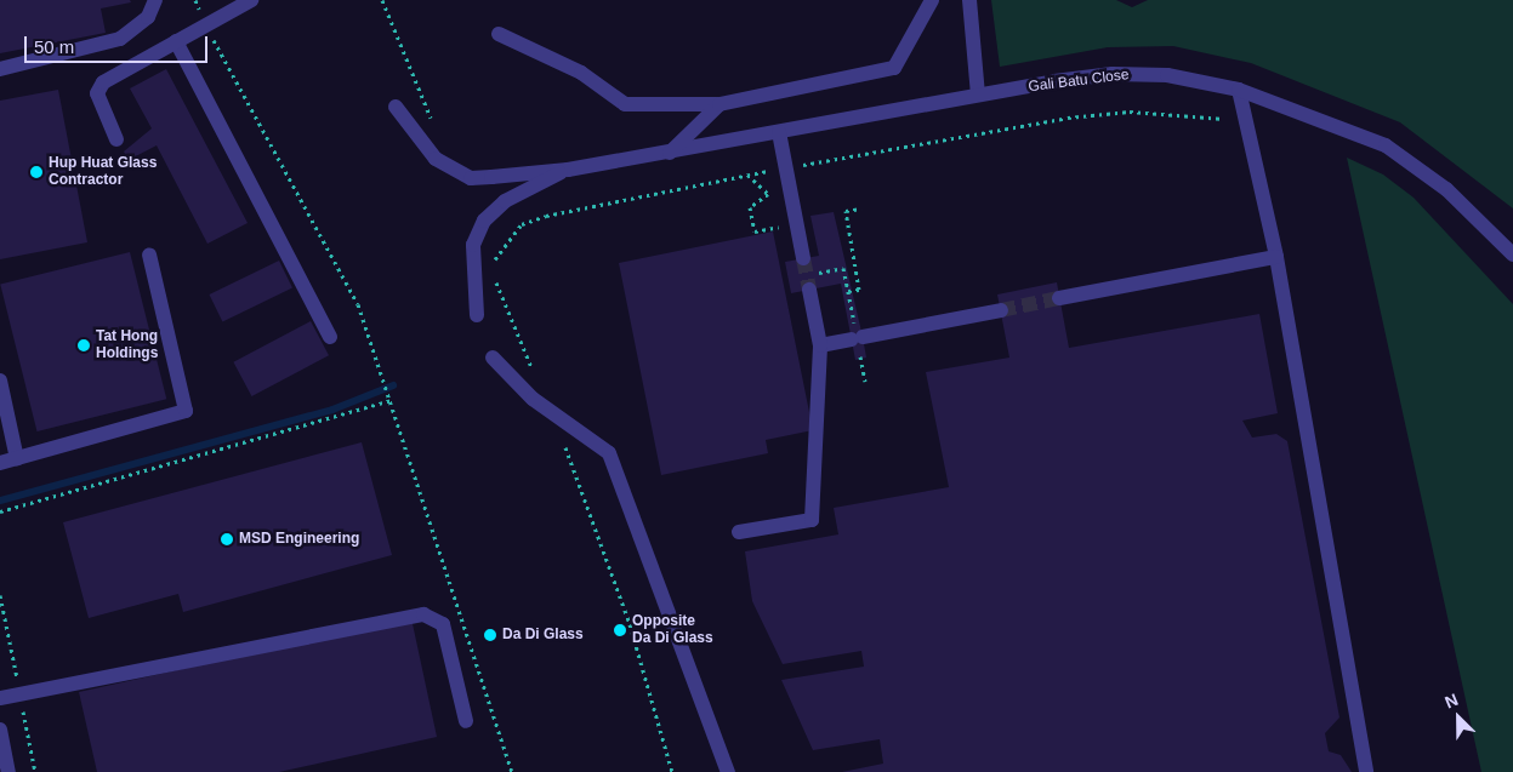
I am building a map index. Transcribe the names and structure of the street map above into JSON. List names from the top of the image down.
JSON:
{
  "streets": {
    "street": ["Gali Batu Close"]
  },
  "places": [
    "Hup Huat Glass Contractor",
    "Tat Hong Holdings",
    "MSD Engineering",
    "Opposite Da Di Glass",
    "Da Di Glass"
  ],
  "scale_bar": "50 m",
  "north": "top left"
}
